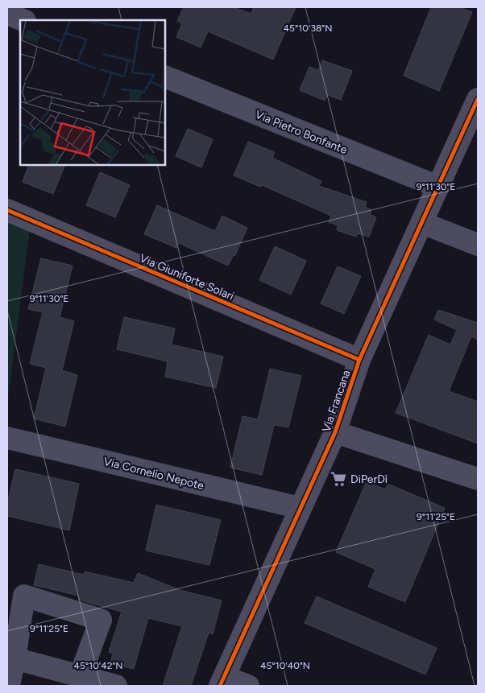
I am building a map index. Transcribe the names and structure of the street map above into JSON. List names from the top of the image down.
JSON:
{
  "streets": {
    "street": [
      "Via Pietro Bonfante",
      "Via Giuniforte Solari",
      "Via Francana",
      "Via Cornelio Nepote"
    ]
  },
  "crossings": [
    ["Via Pietro Bonfante", "Via Francana"],
    ["Via Giuniforte Solari", "Via Francana"],
    ["Via Francana", "Via Cornelio Nepote"]
  ],
  "places": {
    "supermarket": ["DiPerDì"]
  },
  "coordinates": [
    "45°10'38\"N",
    "9°11'30\"E",
    "9°11'25\"E",
    "45°10'42\"N",
    "45°10'40\"N"
  ]
}
